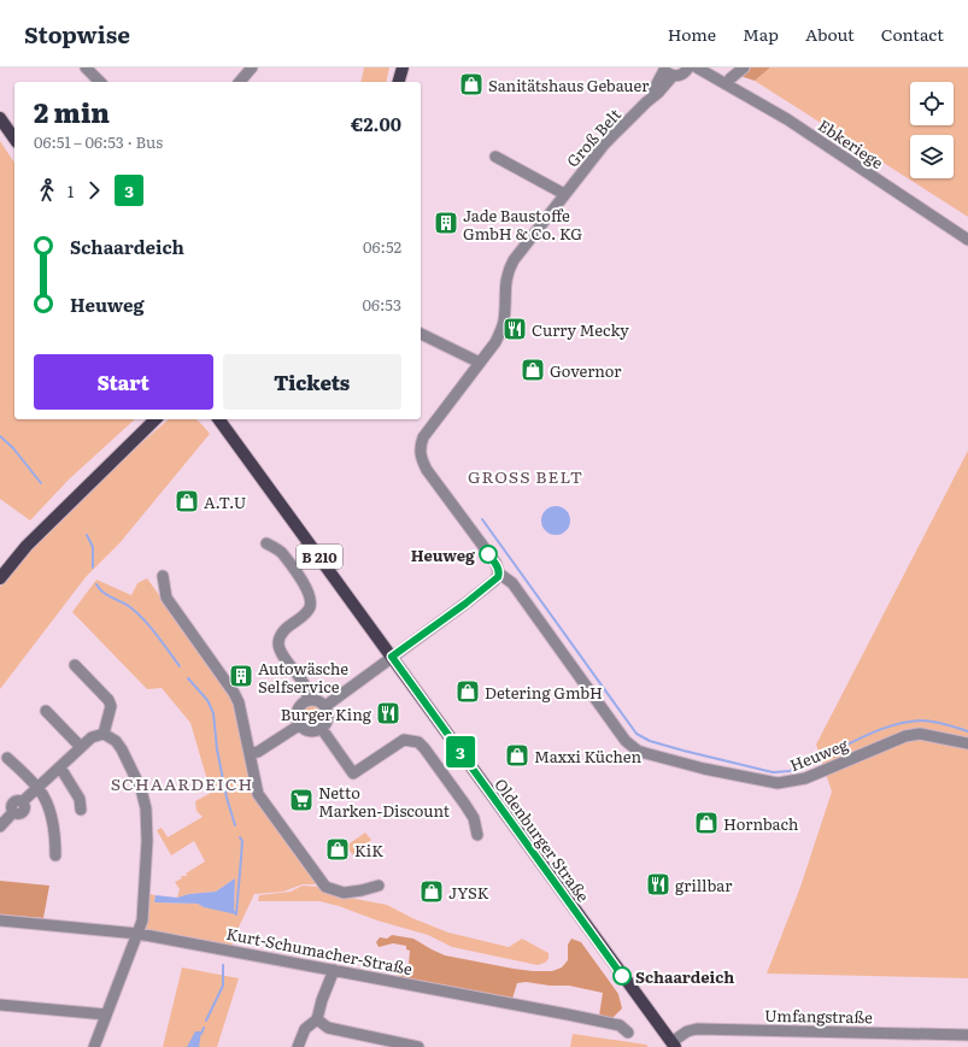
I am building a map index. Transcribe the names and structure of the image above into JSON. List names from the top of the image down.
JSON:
{
  "streets": {
    "main road": ["B 210", "Oldenburger Straße"],
    "street": [
      "Groß Belt",
      "Ebkeriege",
      "Heuweg",
      "Kurt-Schumacher-Straße",
      "Umfangstraße"
    ]
  },
  "crossings": [
    ["Groß Belt", "Heuweg"],
    ["Oldenburger Straße", "Umfangstraße"]
  ],
  "districts": ["GROSS BELT", "SCHAARDEICH"],
  "places": {
    "shop": [
      "Sanitätshaus Gebauer",
      "Governor",
      "A.T.U",
      "Detering GmbH",
      "Maxxi Küchen",
      "Hornbach",
      "KiK",
      "JYSK"
    ],
    "building": ["Jade Baustoffe GmbH & Co. KG", "Autowäsche Selfservice"],
    "restaurant": ["Curry Mecky", "Burger King", "grillbar"],
    "other": ["Heuweg", "Schaardeich"],
    "supermarket": ["Netto Marken-Discount"]
  },
  "lines": ["bus line 3"],
  "page": {
    "header": "Stopwise",
    "nav": [
      "Home",
      "Map",
      "About",
      "Contact"
    ],
    "on_map": "3",
    "heading": ["2 min", "06:51 – 06:53 · Bus", "€2.00"],
    "legs": ["1", "3"],
    "list": [
      {
        "name": "Schaardeich",
        "value": "06:52"
      },
      {
        "name": "Heuweg",
        "value": "06:53"
      }
    ],
    "buttons": ["Start", "Tickets"]
  }
}
